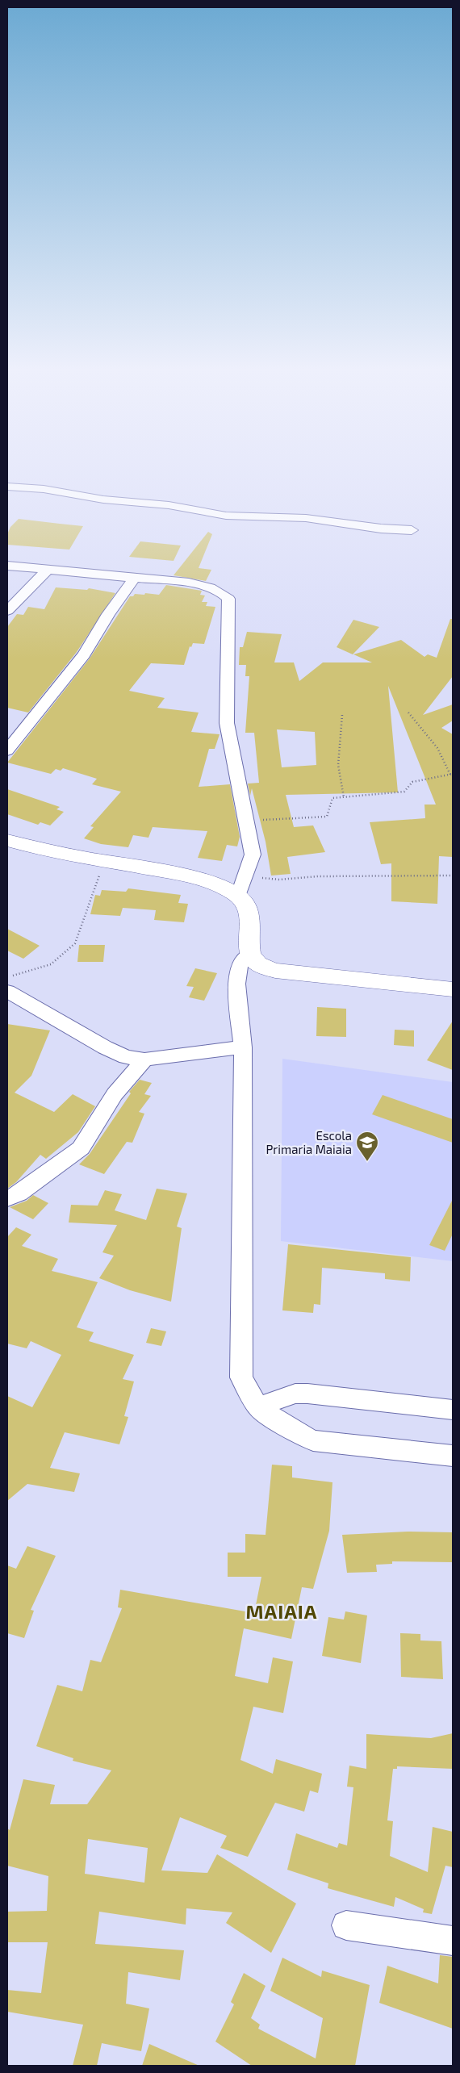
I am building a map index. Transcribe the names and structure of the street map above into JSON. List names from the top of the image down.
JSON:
{
  "districts": ["MAIAIA"],
  "places": {
    "school or university": ["Escola Primaria Maiaia"]
  }
}
